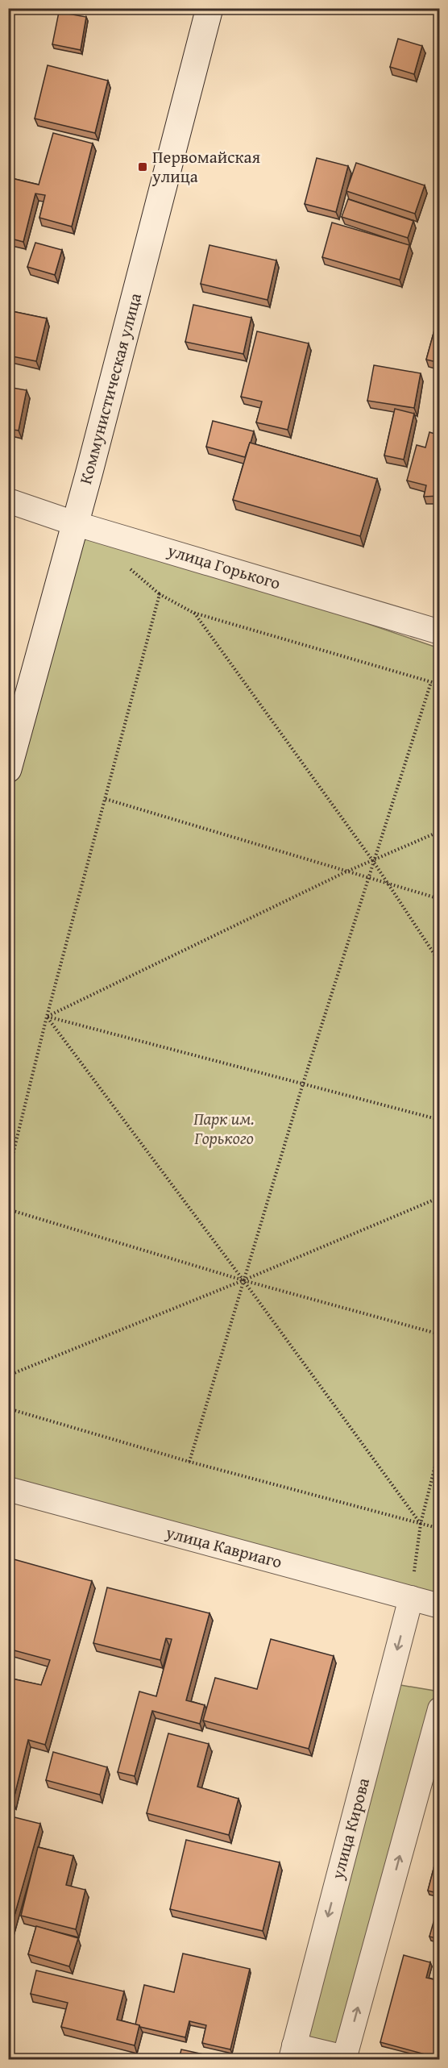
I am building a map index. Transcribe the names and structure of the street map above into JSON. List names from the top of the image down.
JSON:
{
  "streets": {
    "main road": ["Коммунистическая улица"],
    "street": ["улица Горького", "улица Кавриаго", "улица Кирова"]
  },
  "crossings": [
    ["Коммунистическая улица", "улица Горького"],
    ["улица Кавриаго", "улица Кирова"]
  ],
  "parks": ["Парк им. Горького"],
  "places": {
    "transit": ["Первомайская улица"]
  }
}
